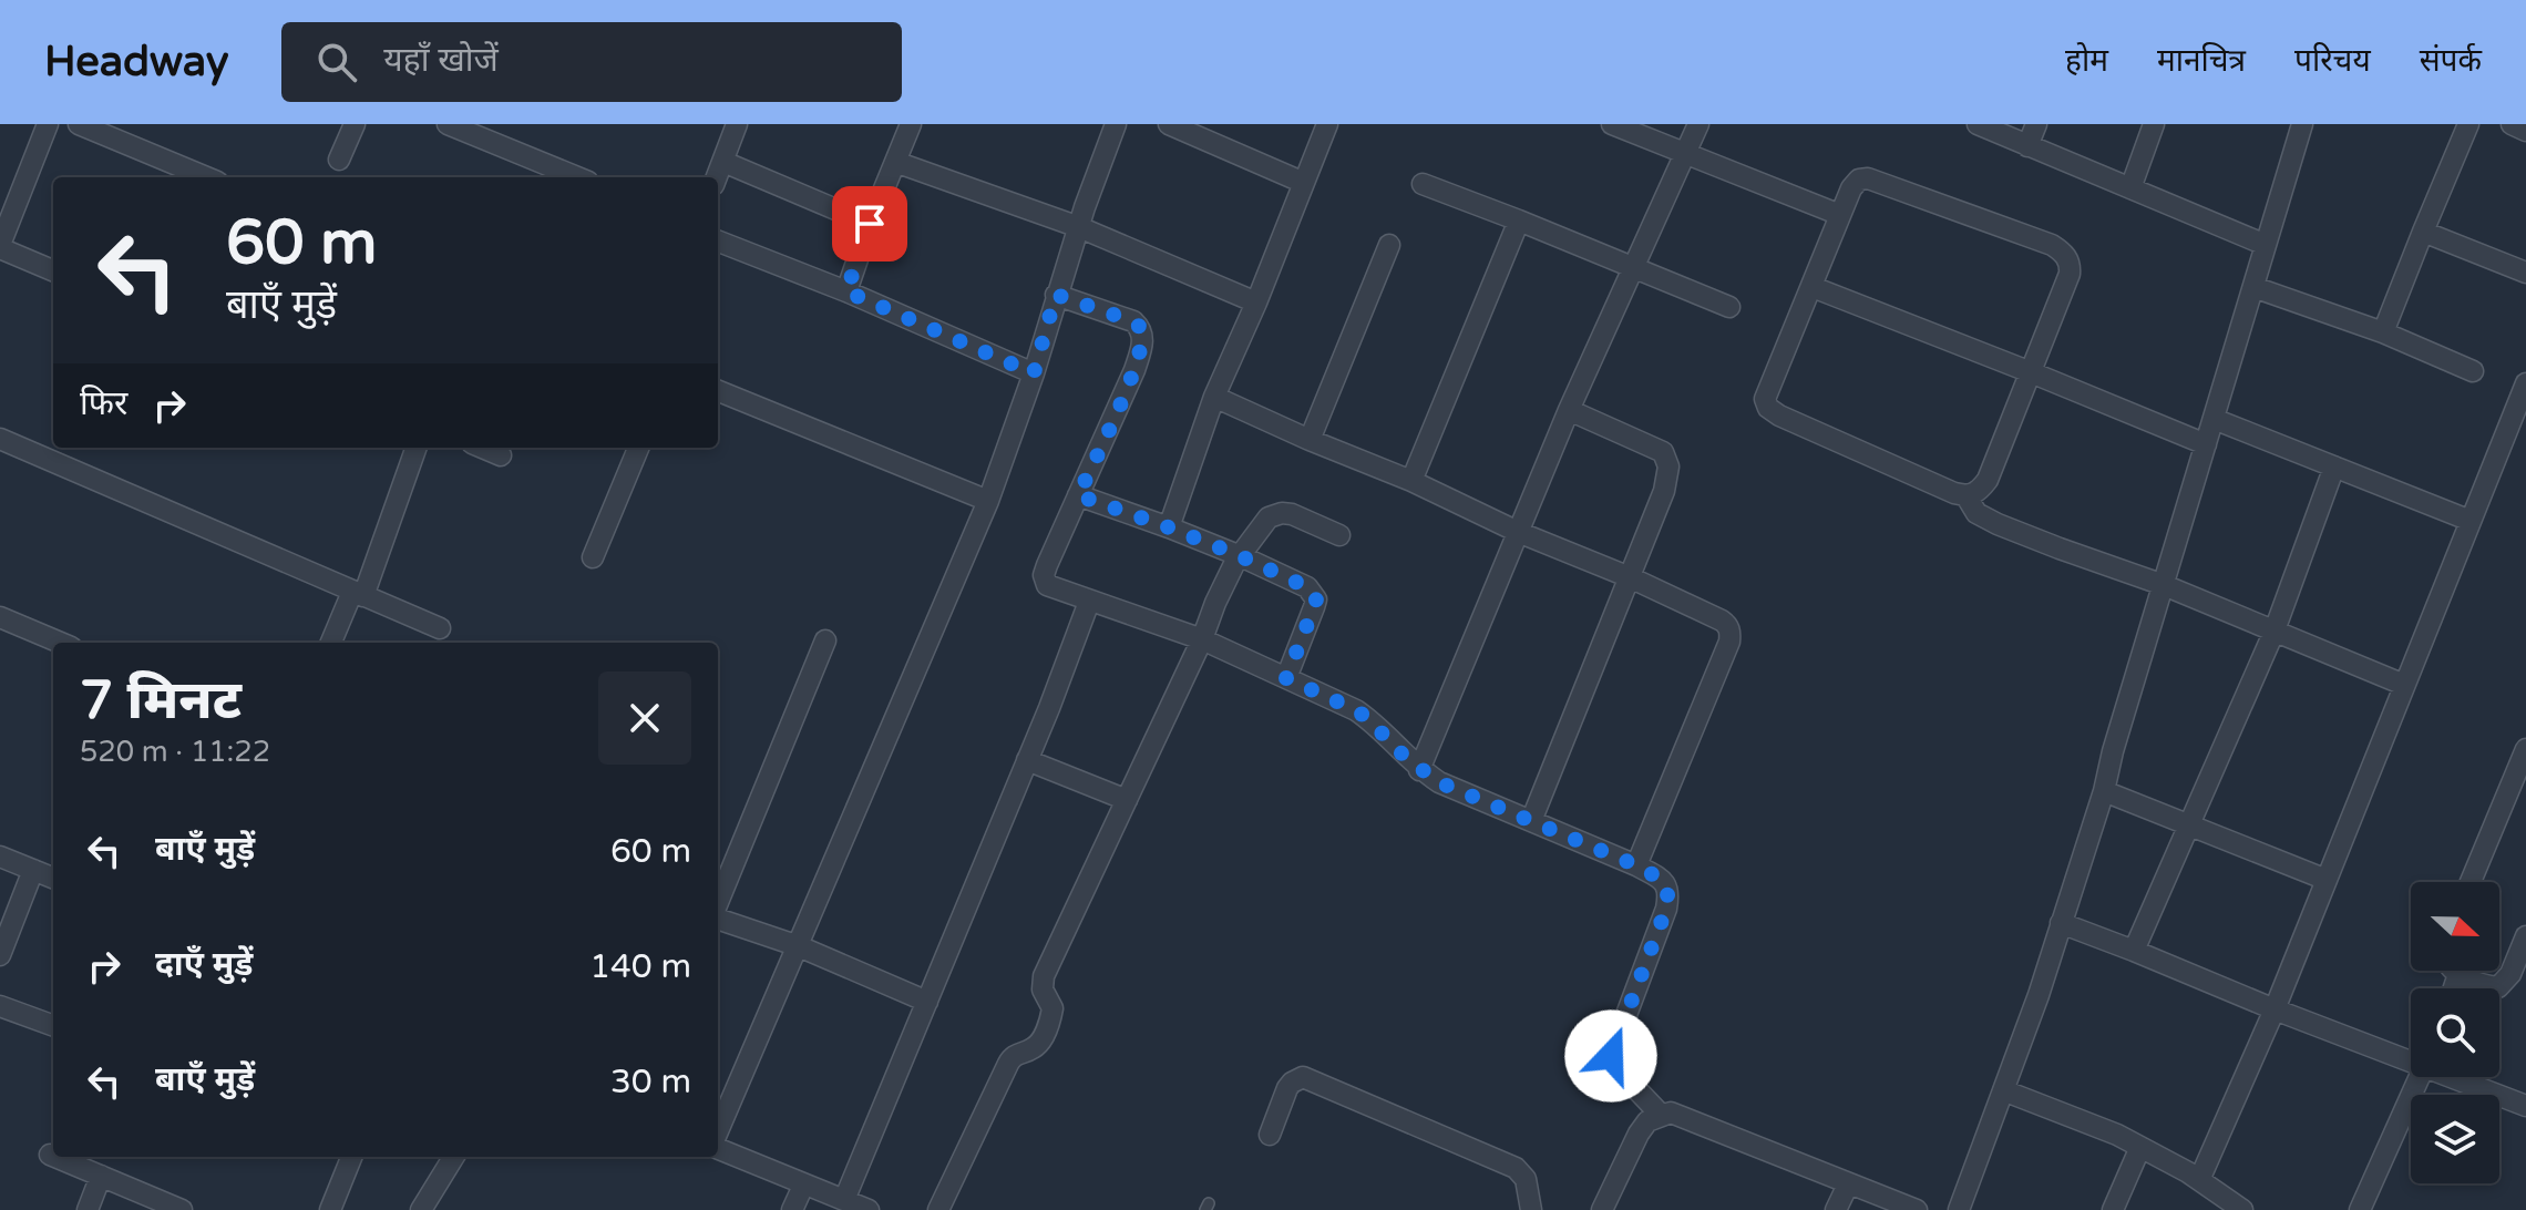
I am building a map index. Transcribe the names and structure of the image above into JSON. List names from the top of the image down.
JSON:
{
  "north": "right",
  "page": {
    "header": "Headway",
    "search": "यहाँ खोजें",
    "nav": [
      "होम",
      "मानचित्र",
      "परिचय",
      "संपर्क"
    ],
    "turn": ["60 m", "बाएँ मुड़ें"],
    "then": "फिर",
    "heading": ["7 मिनट", "520 m · 11:22"],
    "list": [
      {
        "name": "बाएँ मुड़ें",
        "value": "60 m"
      },
      {
        "name": "दाएँ मुड़ें",
        "value": "140 m"
      },
      {
        "name": "बाएँ मुड़ें",
        "value": "30 m"
      }
    ]
  }
}
